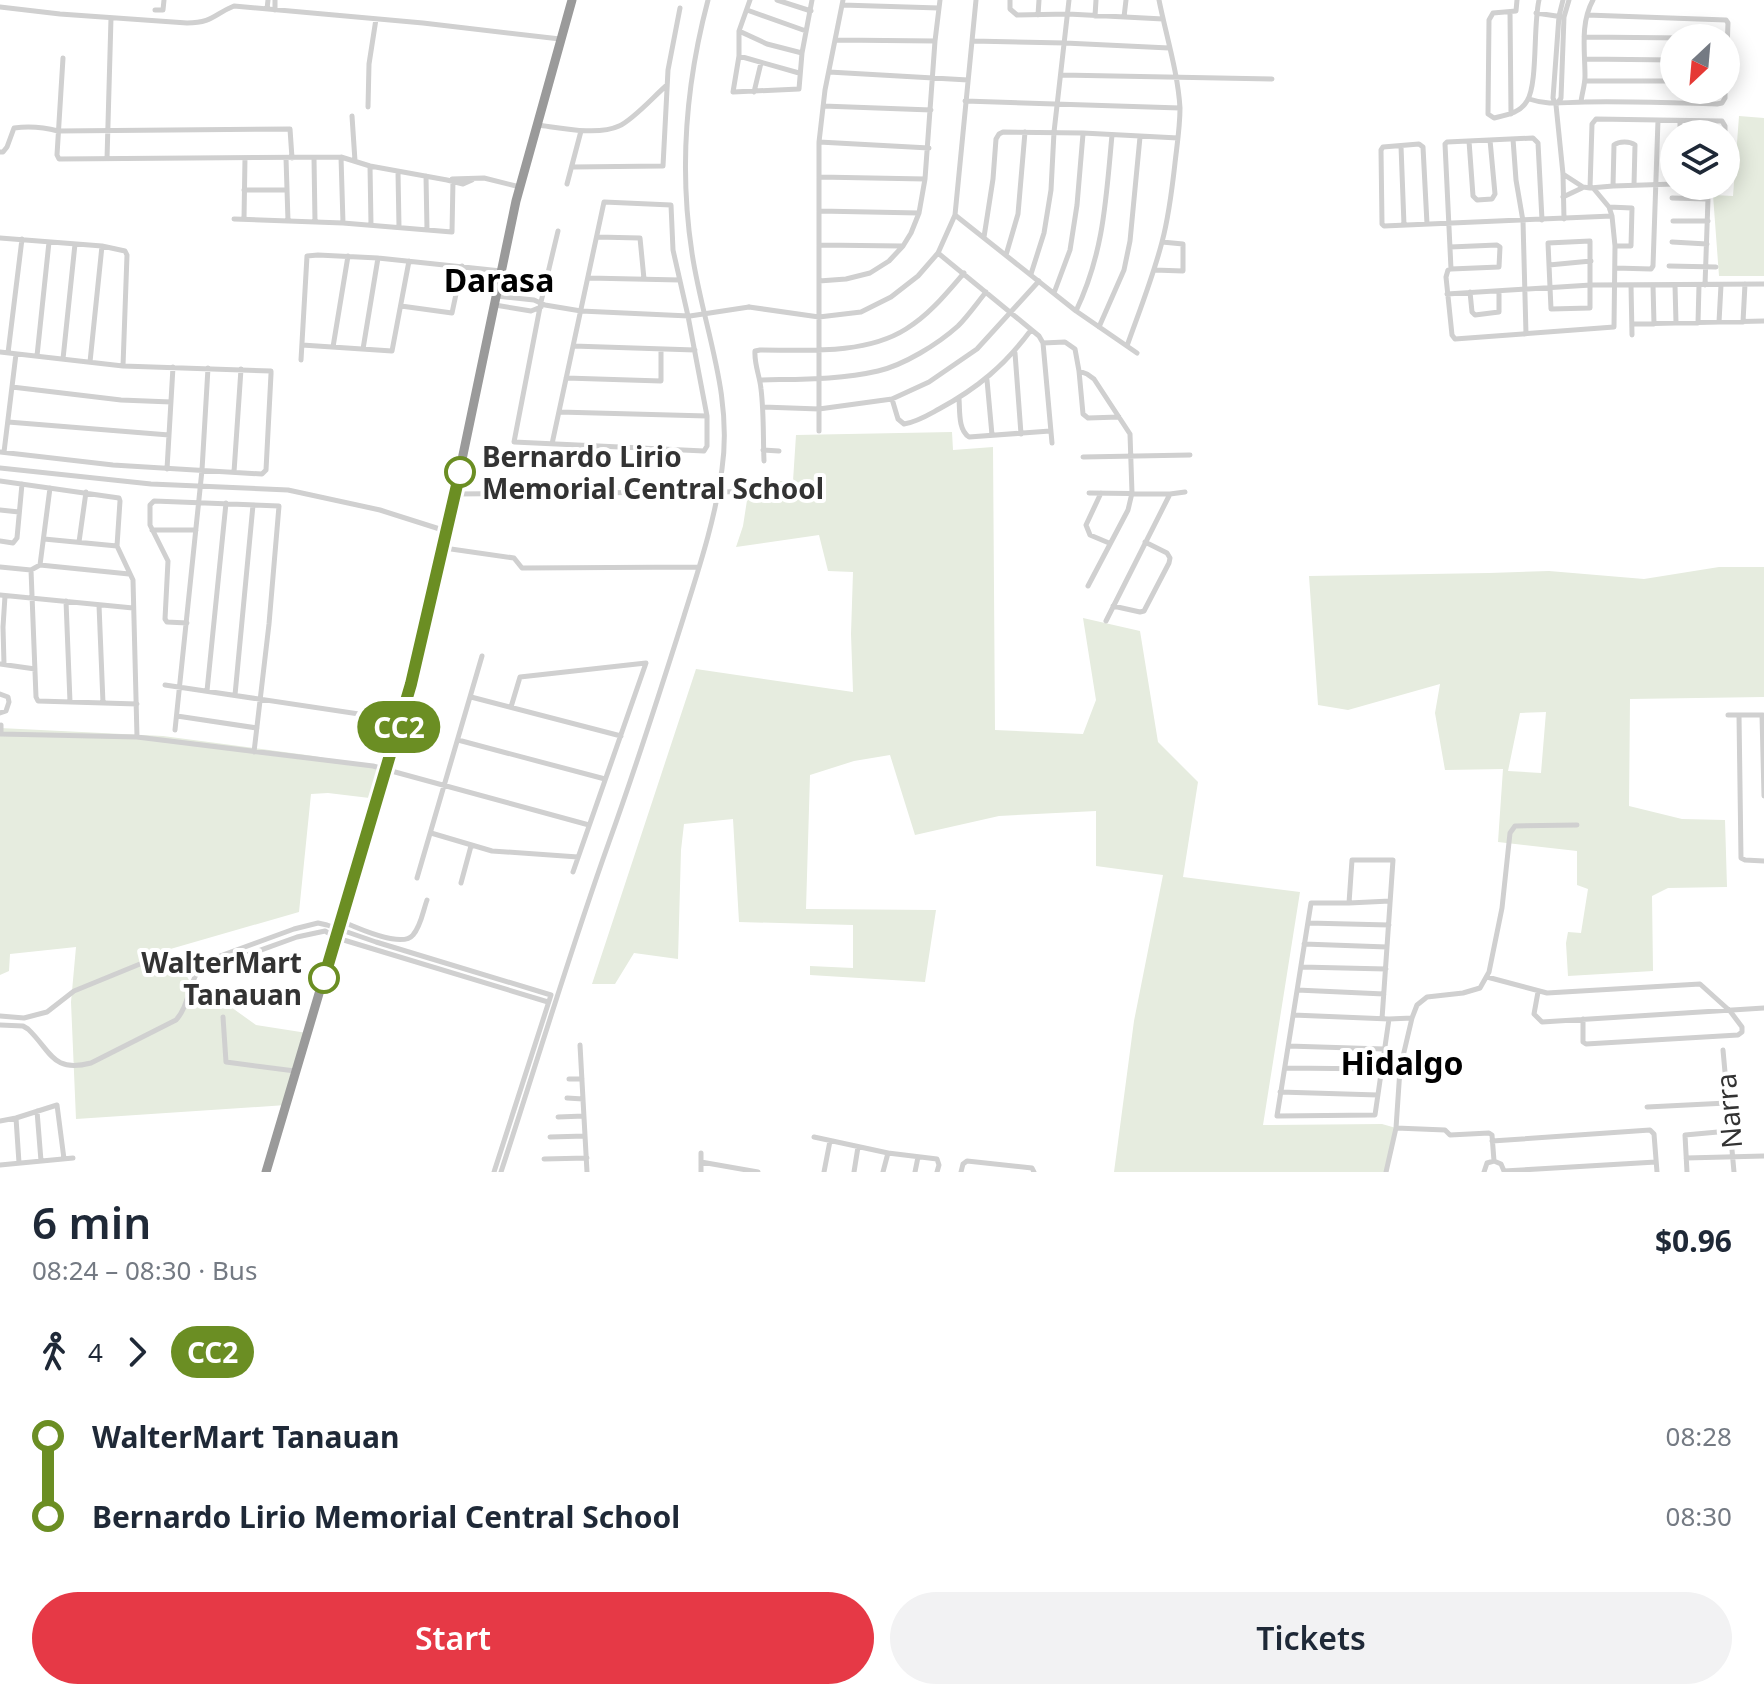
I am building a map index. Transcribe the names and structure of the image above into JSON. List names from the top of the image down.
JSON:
{
  "streets": {
    "street": ["Narra"]
  },
  "districts": ["Darasa", "Hidalgo"],
  "places": ["Bernardo Lirio Memorial Central School", "WalterMart Tanauan"],
  "lines": ["bus line CC2"],
  "north": "bottom left",
  "page": {
    "on_map": "CC2",
    "heading": ["6 min", "08:24 – 08:30 · Bus", "$0.96"],
    "legs": ["4", "CC2"],
    "list": [
      {
        "name": "WalterMart Tanauan",
        "value": "08:28"
      },
      {
        "name": "Bernardo Lirio Memorial Central School",
        "value": "08:30"
      }
    ],
    "buttons": ["Start", "Tickets"]
  }
}
